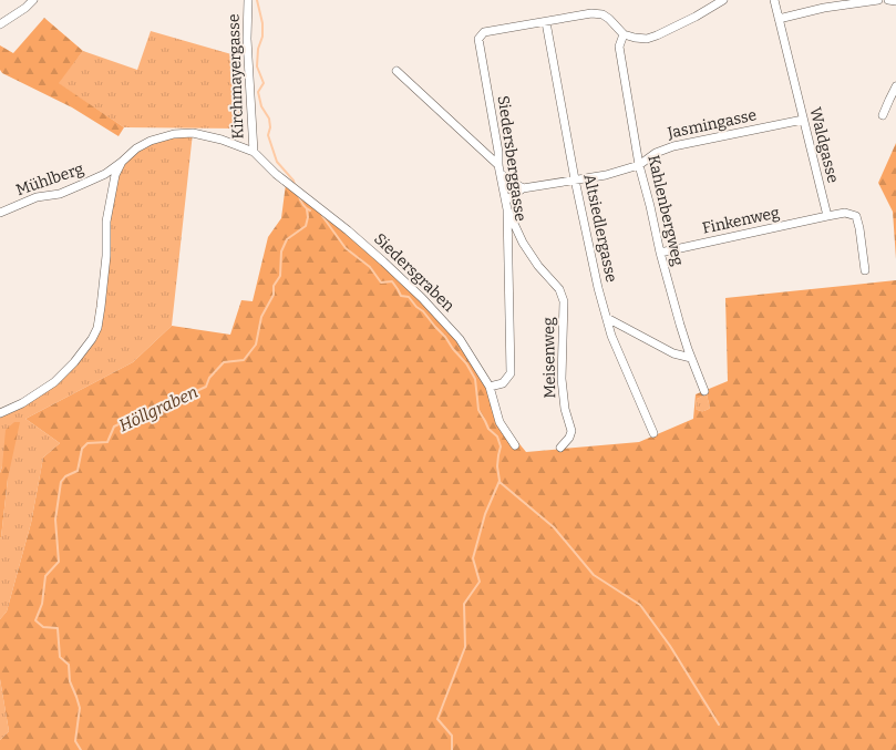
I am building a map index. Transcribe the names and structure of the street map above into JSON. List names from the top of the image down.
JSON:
{
  "streets": {
    "street": [
      "Kirchmayergasse",
      "Jasmingasse",
      "Waldgasse",
      "Siedersberggasse",
      "Mühlberg",
      "Kahlenbergweg",
      "Finkenweg",
      "Altsiedlergasse",
      "Siedersgraben",
      "Meisenweg"
    ]
  },
  "crossings": [
    ["Kirchmayergasse", "Mühlberg"],
    ["Kirchmayergasse", "Siedersgraben"],
    ["Jasmingasse", "Waldgasse"],
    ["Jasmingasse", "Siedersberggasse"],
    ["Jasmingasse", "Kahlenbergweg"],
    ["Jasmingasse", "Altsiedlergasse"],
    ["Jasmingasse", "Meisenweg"],
    ["Waldgasse", "Finkenweg"],
    ["Siedersberggasse", "Altsiedlergasse"],
    ["Siedersberggasse", "Siedersgraben"],
    ["Siedersberggasse", "Meisenweg"],
    ["Mühlberg", "Siedersgraben"],
    ["Kahlenbergweg", "Finkenweg"]
  ],
  "water": ["Höllgraben"]
}
